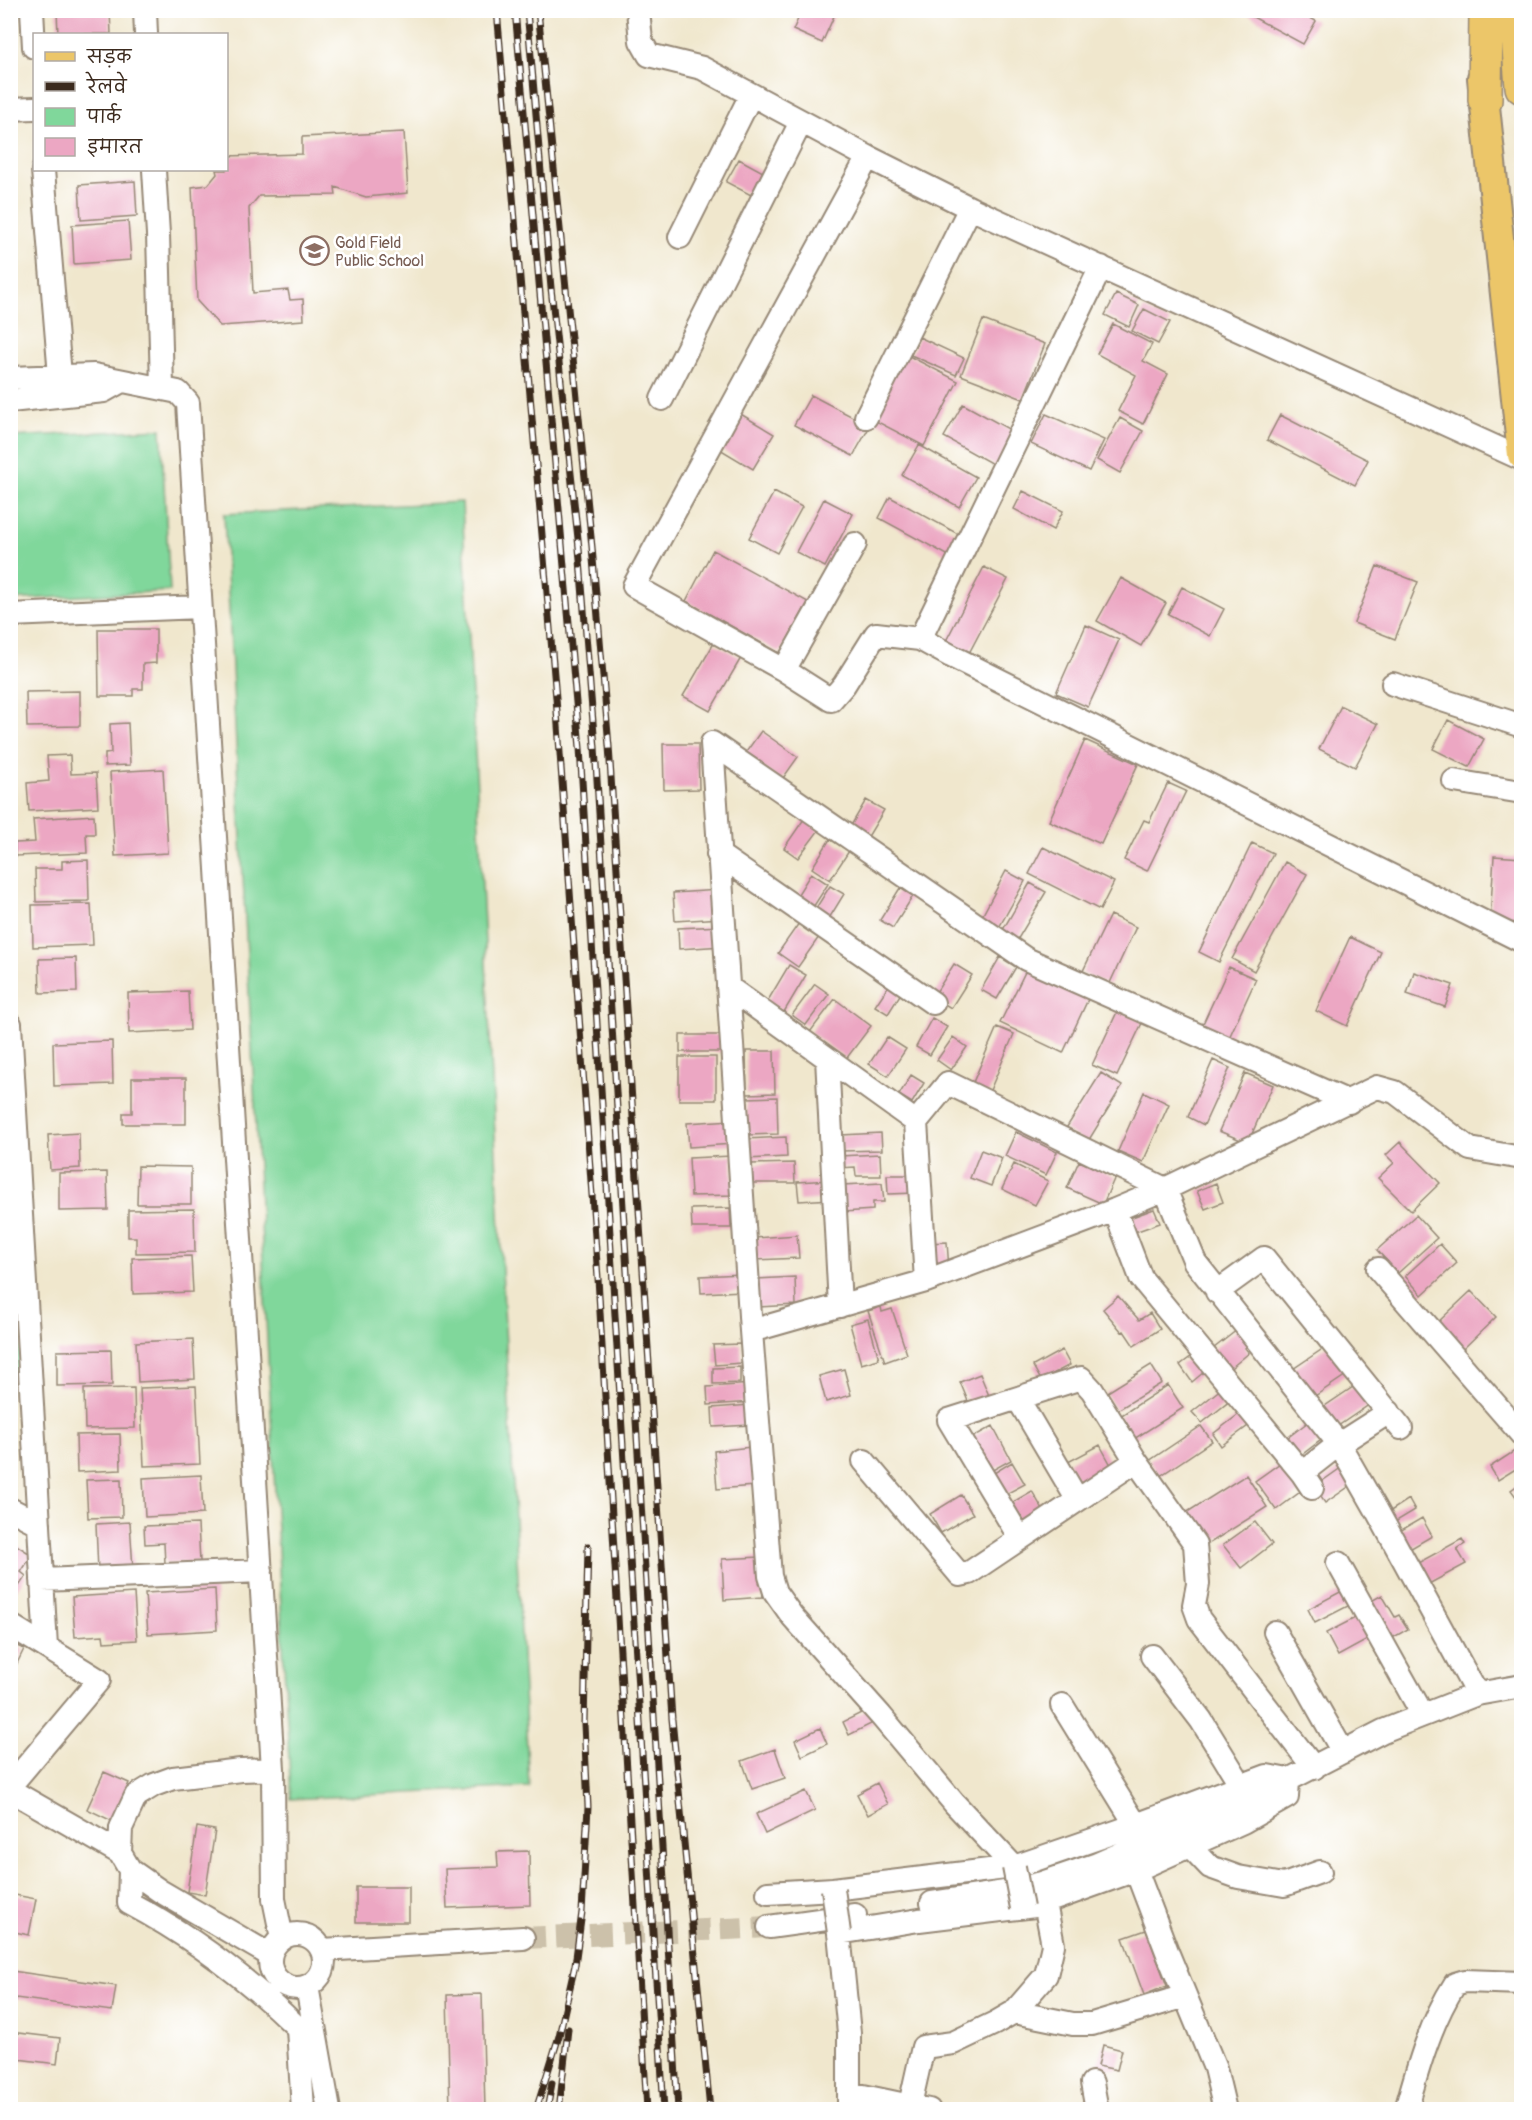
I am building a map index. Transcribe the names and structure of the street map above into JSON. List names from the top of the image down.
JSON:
{
  "places": {
    "school or university": ["Gold Field Public School"]
  },
  "legend": [
    "सड़क",
    "रेलवे",
    "पार्क",
    "इमारत"
  ]
}
